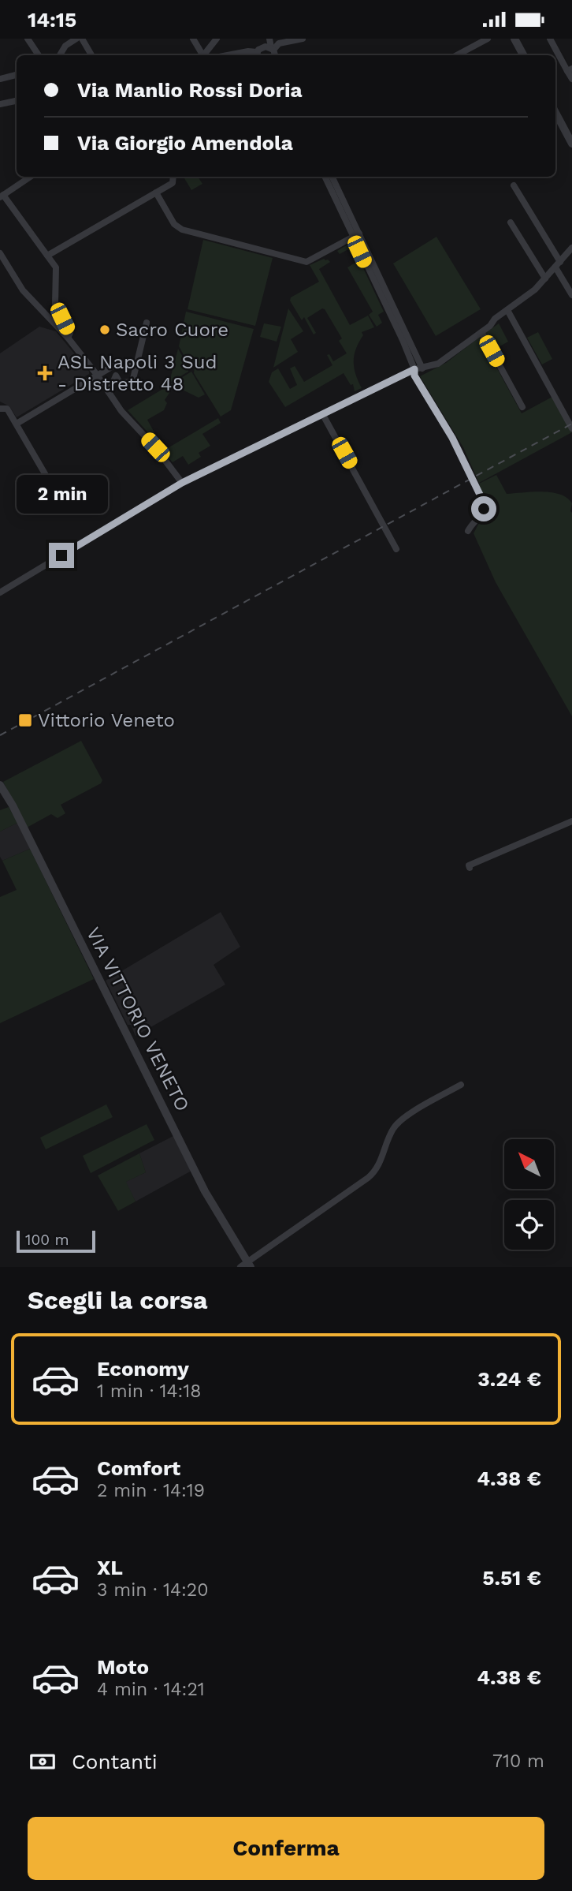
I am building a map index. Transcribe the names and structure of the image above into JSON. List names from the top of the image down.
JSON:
{
  "streets": {
    "street": ["VIA VITTORIO VENETO"]
  },
  "places": {
    "other": ["Sacro Cuore"],
    "health": ["ASL Napoli 3 Sud - Distretto 48"],
    "transit": ["Vittorio Veneto"]
  },
  "scale_bar": "100 m",
  "north": "top left",
  "page": {
    "status": "14:15",
    "banner": ["Via Manlio Rossi Doria", "Via Giorgio Amendola"],
    "bubble": "2 min",
    "scale": "100 m",
    "heading": "Scegli la corsa",
    "list": [
      {
        "name": "Economy",
        "note": "1 min · 14:18",
        "value": "3.24 €"
      },
      {
        "name": "Comfort",
        "note": "2 min · 14:19",
        "value": "4.38 €"
      },
      {
        "name": "XL",
        "note": "3 min · 14:20",
        "value": "5.51 €"
      },
      {
        "name": "Moto",
        "note": "4 min · 14:21",
        "value": "4.38 €"
      }
    ],
    "pay": ["Contanti", "710 m"],
    "buttons": "Conferma"
  }
}
